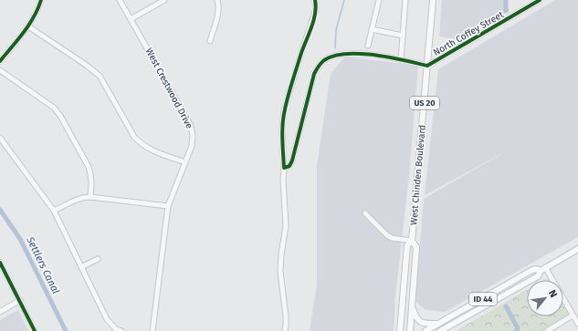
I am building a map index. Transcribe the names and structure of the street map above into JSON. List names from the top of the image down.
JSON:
{
  "streets": {
    "main road": ["US 20", "West Chinden Boulevard", "ID 44"],
    "street": ["North Coffey Street", "West Crestwood Drive"]
  },
  "crossings": [
    ["North Coffey Street", "West Chinden Boulevard"]
  ],
  "water": ["Settlers Canal"],
  "north": "top right"
}
